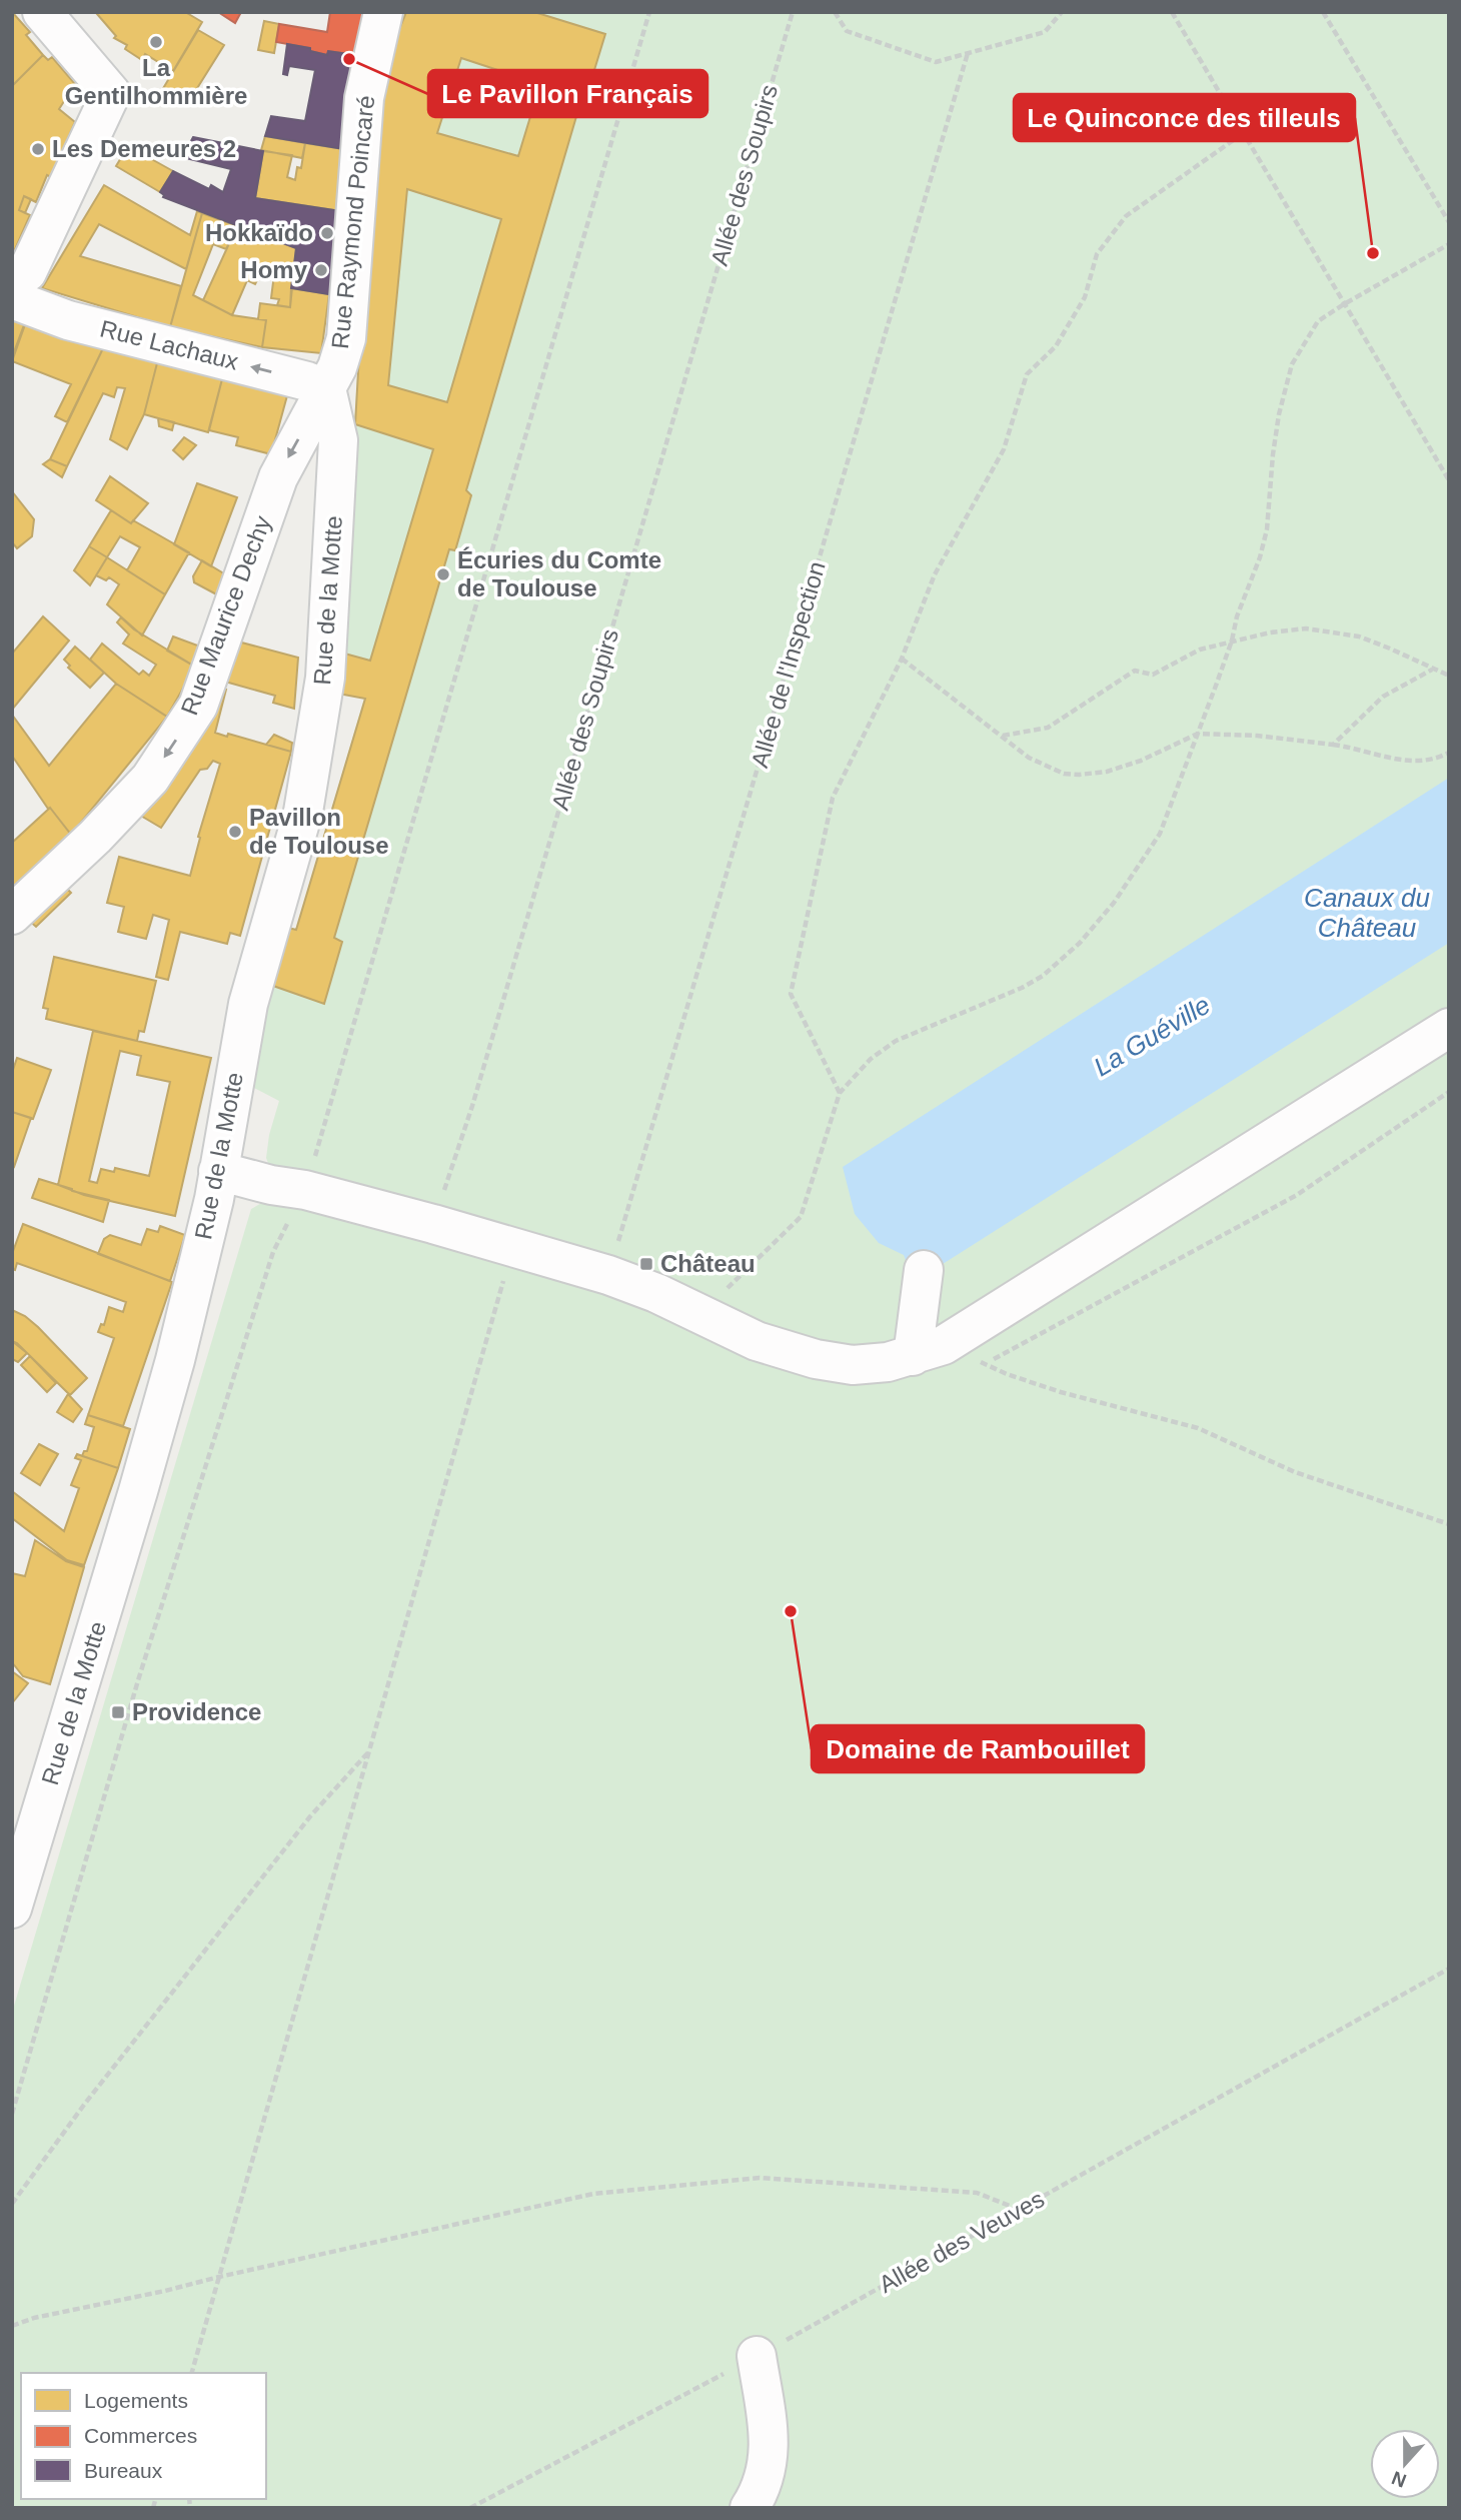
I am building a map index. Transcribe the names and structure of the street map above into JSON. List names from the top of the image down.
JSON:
{
  "streets": {
    "street": [
      "Rue Raymond Poincaré",
      "Rue Lachaux",
      "Rue de la Motte",
      "Rue Maurice Dechy"
    ],
    "path": ["Allée des Soupirs", "Allée de l'Inspection", "Allée des Veuves"]
  },
  "crossings": [
    ["Rue Raymond Poincaré", "Rue Lachaux"],
    ["Rue Raymond Poincaré", "Rue de la Motte"],
    ["Rue Raymond Poincaré", "Rue Maurice Dechy"],
    ["Rue Lachaux", "Rue de la Motte"],
    ["Rue Lachaux", "Rue Maurice Dechy"],
    ["Rue de la Motte", "Rue Maurice Dechy"]
  ],
  "one_way": ["Rue Lachaux", "Rue Maurice Dechy"],
  "water": ["Canaux du Château", "La Guéville"],
  "places": {
    "other": [
      "La Gentilhommière",
      "Le Pavillon Français",
      "Les Demeures 2",
      "Hokkaïdo",
      "Le Quinconce des tilleuls",
      "Homy",
      "Écuries du Comte de Toulouse",
      "Pavillon de Toulouse",
      "Domaine de Rambouillet"
    ],
    "transit": ["Château", "Providence"]
  },
  "legend": ["Logements", "Commerces", "Bureaux"],
  "north": "bottom"
}
